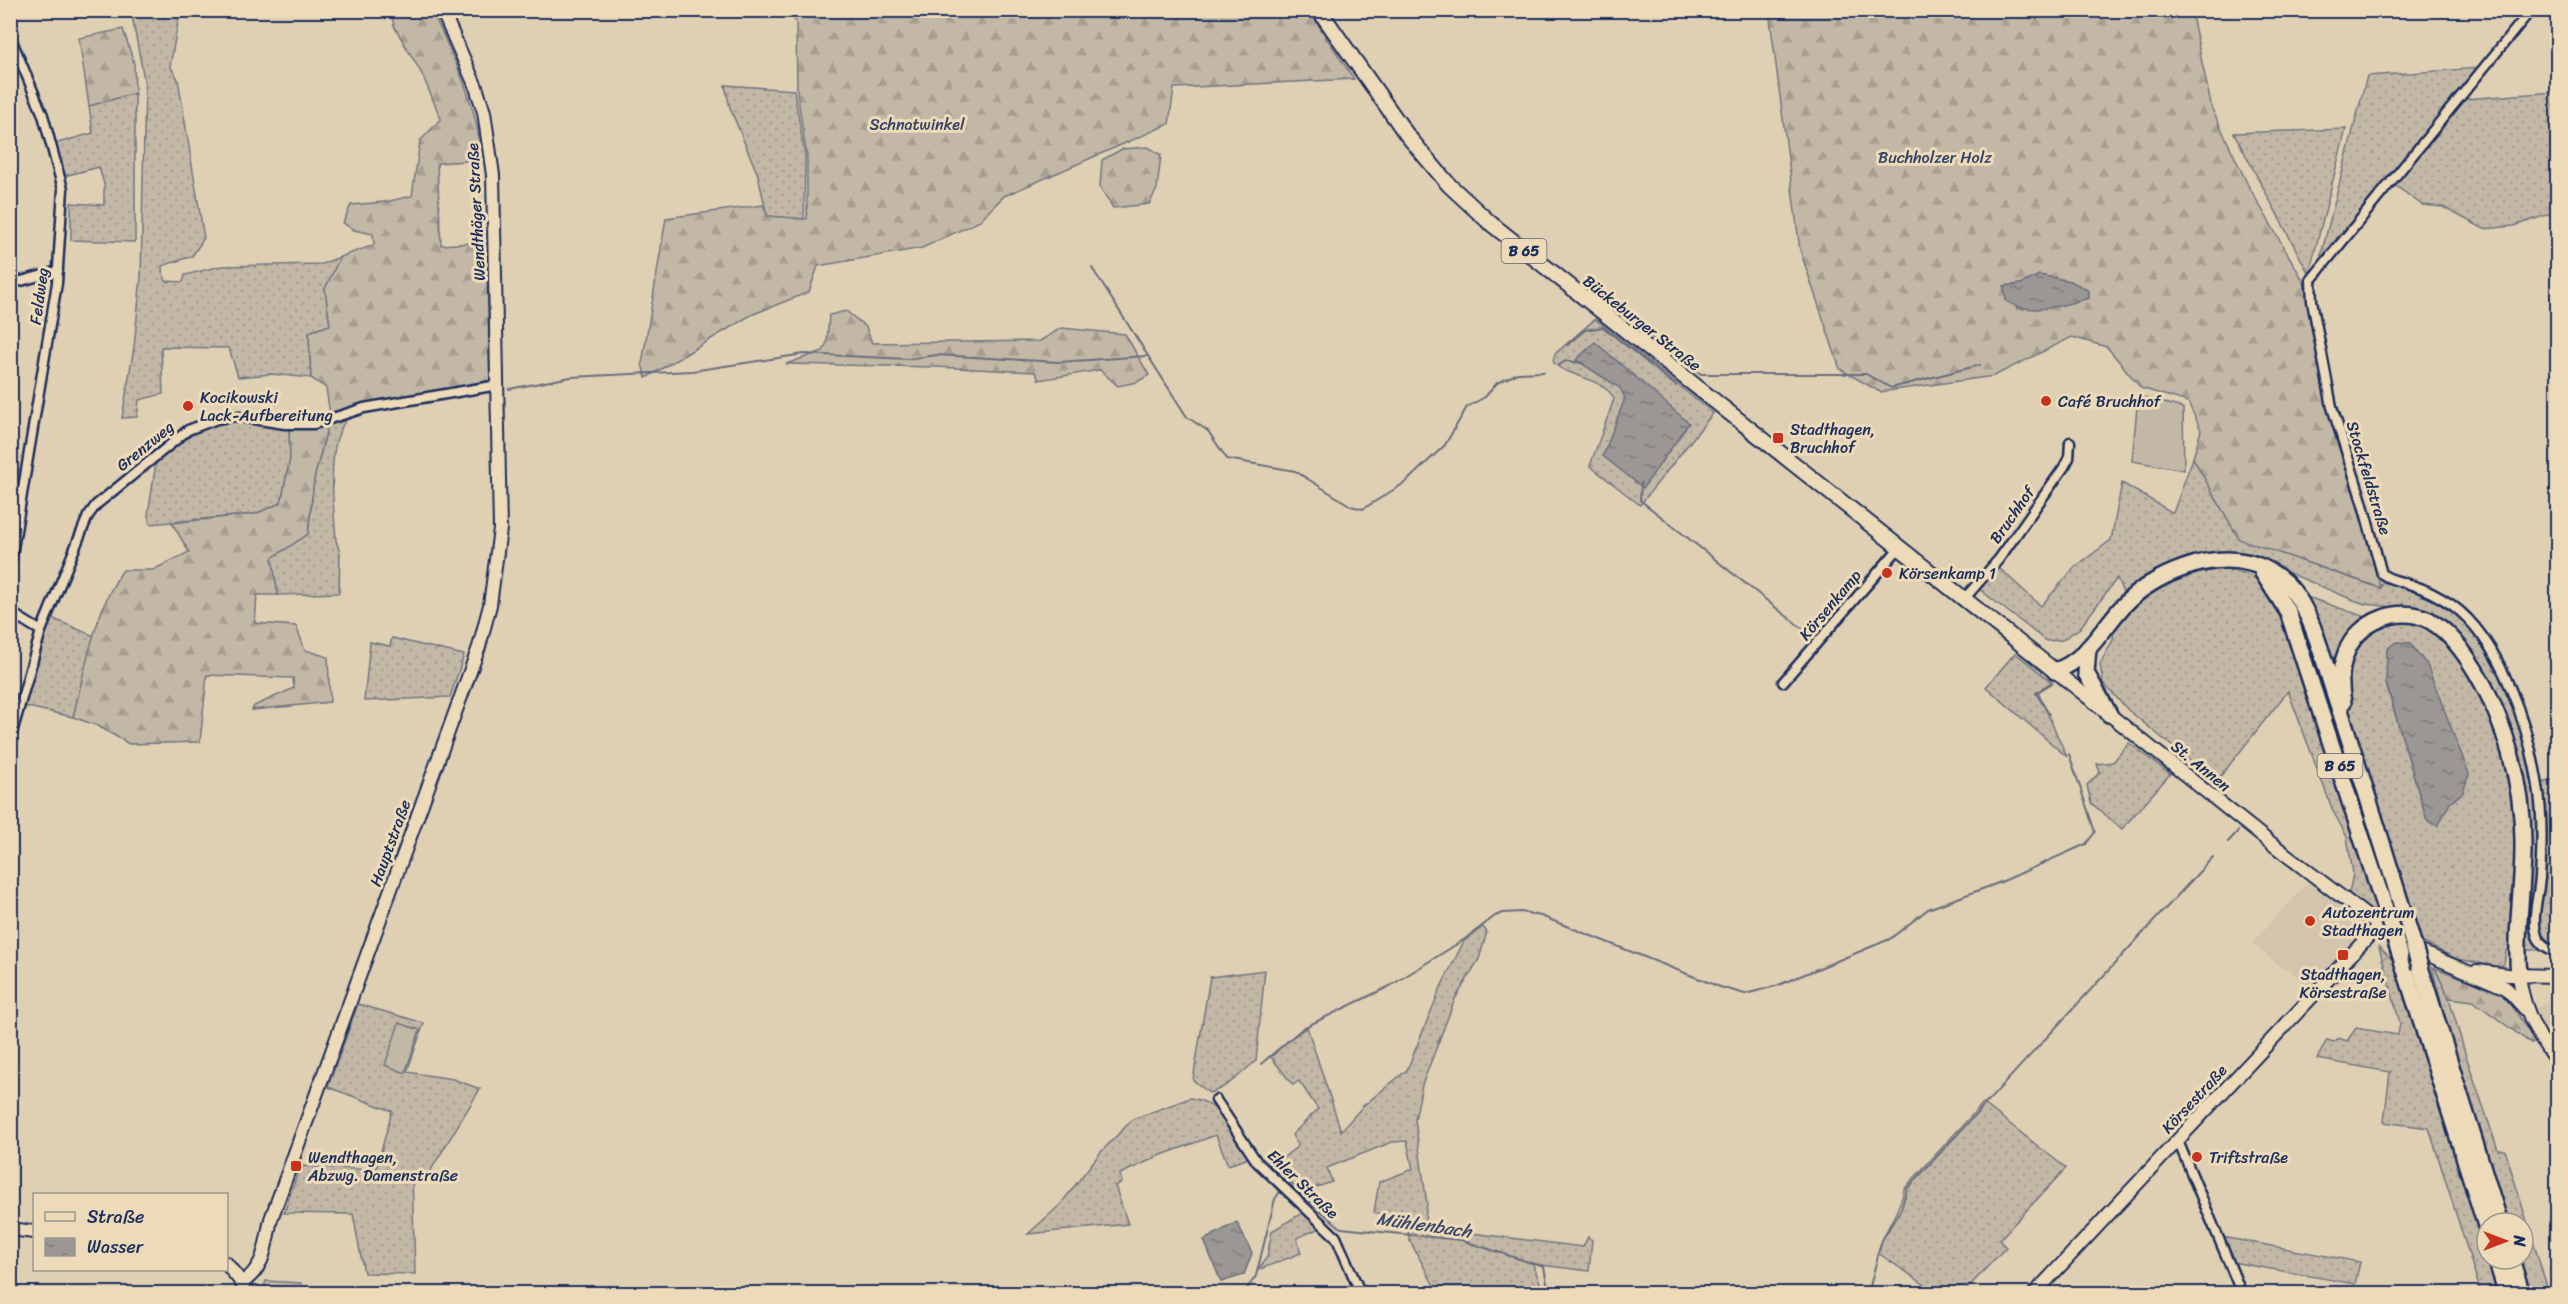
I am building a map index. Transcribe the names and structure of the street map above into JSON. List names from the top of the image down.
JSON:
{
  "streets": {
    "highway": ["B 65"],
    "main road": ["Bückeburger Straße", "St. Annen"],
    "street": [
      "Wendthäger Straße",
      "Feldweg",
      "Grenzweg",
      "Stockfeldstraße",
      "Bruchhof",
      "Körsenkamp",
      "Hauptstraße",
      "Körsestraße",
      "Ehler Straße"
    ]
  },
  "crossings": [
    ["Wendthäger Straße", "Grenzweg"],
    ["Wendthäger Straße", "Hauptstraße"],
    ["B 65", "St. Annen"],
    ["B 65", "Körsestraße"],
    ["Bückeburger Straße", "Körsenkamp"],
    ["Bückeburger Straße", "St. Annen"],
    ["Grenzweg", "Hauptstraße"],
    ["Bruchhof", "St. Annen"],
    ["St. Annen", "Körsestraße"]
  ],
  "water": ["Mühlenbach"],
  "parks": ["Schnatwinkel", "Buchholzer Holz"],
  "places": {
    "other": [
      "Café Bruchhof",
      "Kocikowski Lack-Aufbereitung",
      "Körsenkamp 1",
      "Autozentrum Stadthagen",
      "Triftstraße"
    ],
    "transit": ["Stadthagen, Bruchhof", "Stadthagen, Körsestraße", "Wendthagen, Abzwg. Damenstraße"]
  },
  "legend": ["Straße", "Wasser"],
  "north": "right"
}
